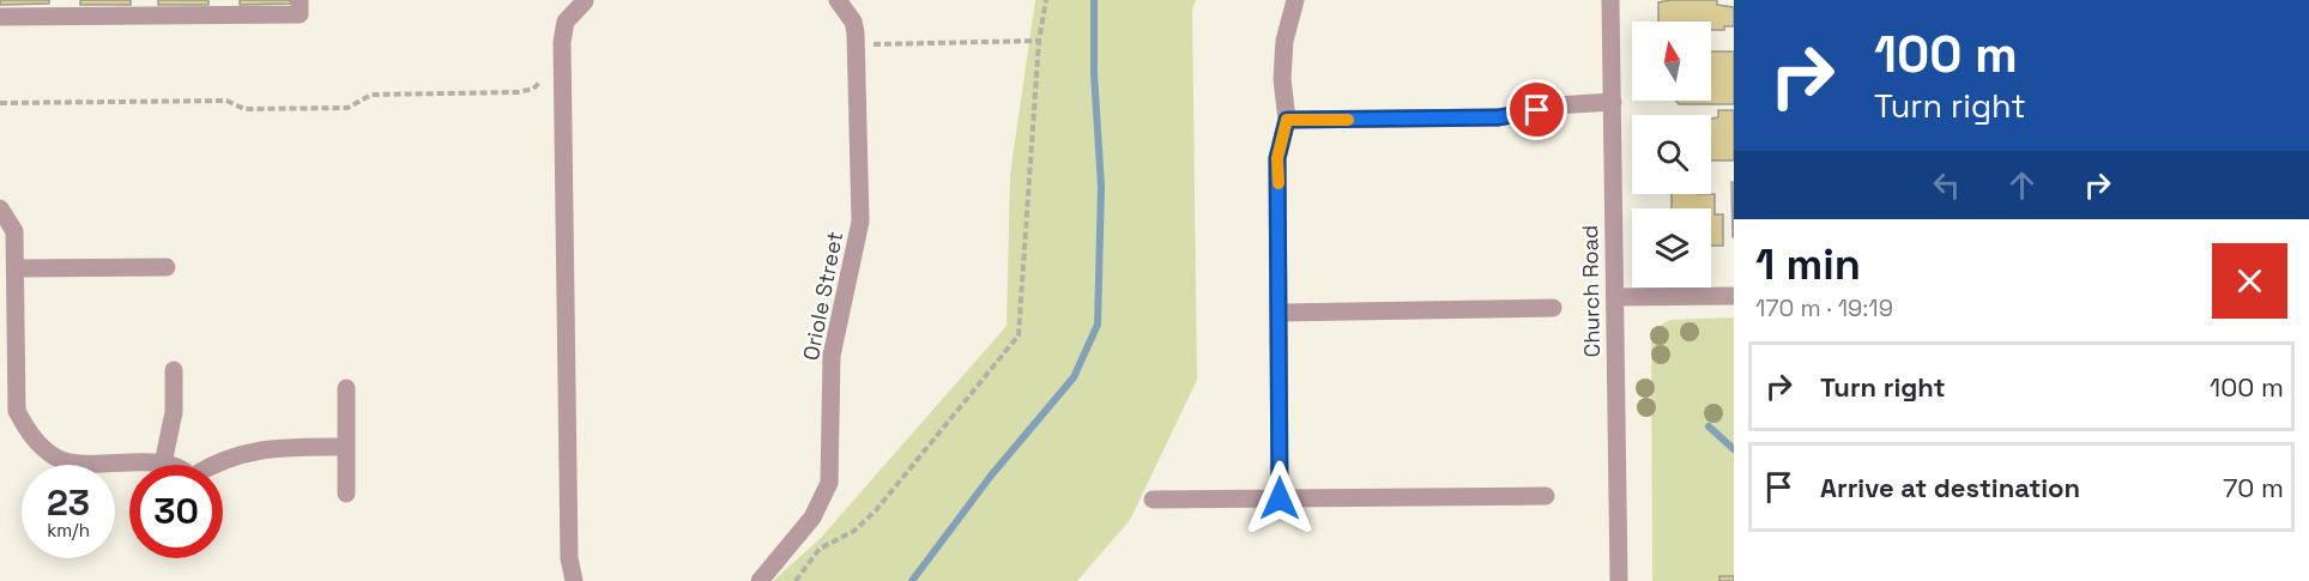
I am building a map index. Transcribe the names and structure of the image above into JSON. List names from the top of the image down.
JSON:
{
  "streets": {
    "street": ["Church Road", "Oriole Street"]
  },
  "north": "top",
  "page": {
    "turn": ["100 m", "Turn right"],
    "heading": ["1 min", "170 m · 19:19"],
    "list": [
      {
        "name": "Turn right",
        "value": "100 m"
      },
      {
        "name": "Arrive at destination",
        "value": "70 m"
      }
    ],
    "speed": "23 km/h",
    "limit": "30"
  }
}
